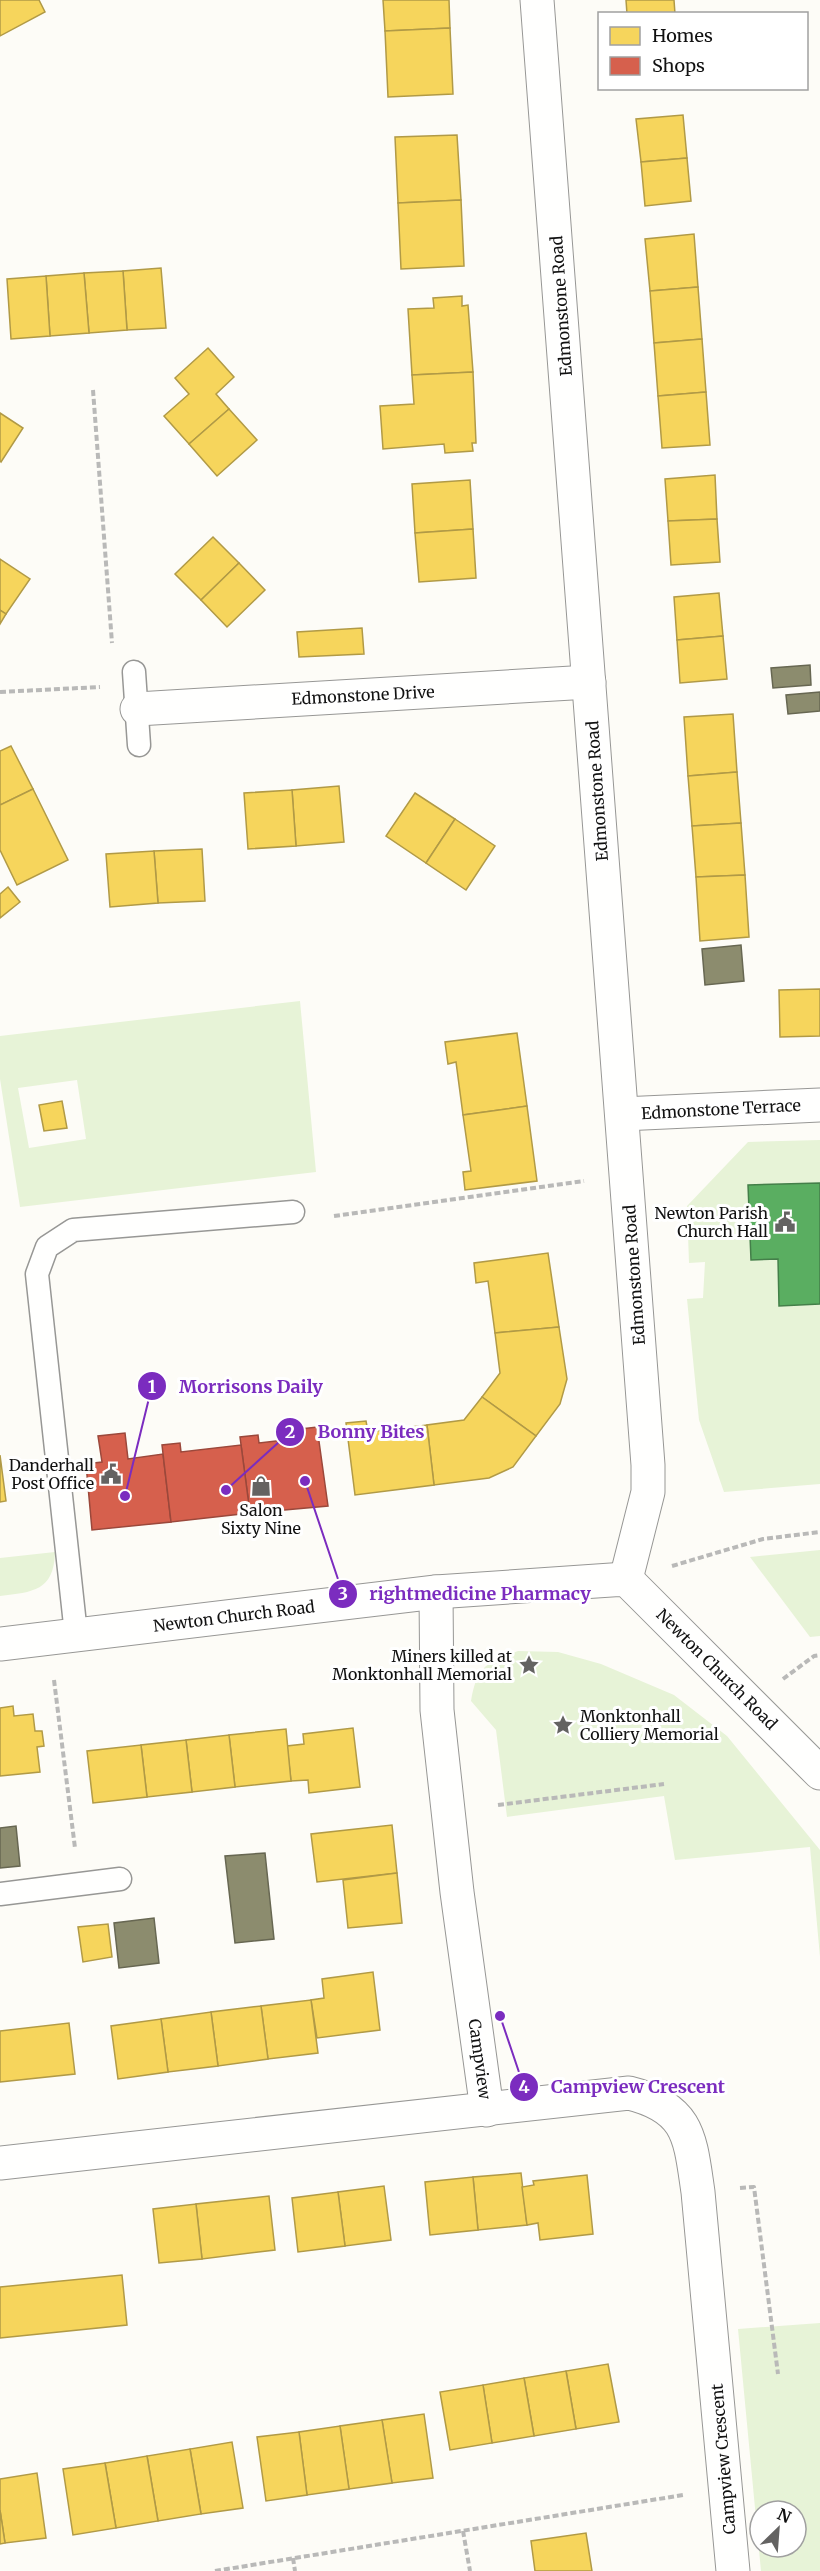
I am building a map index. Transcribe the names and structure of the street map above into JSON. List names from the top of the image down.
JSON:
{
  "streets": {
    "street": [
      "Edmonstone Road",
      "Edmonstone Drive",
      "Edmonstone Terrace",
      "Newton Church Road",
      "Campview",
      "Campview Crescent"
    ]
  },
  "crossings": [
    ["Edmonstone Road", "Edmonstone Drive"],
    ["Edmonstone Road", "Edmonstone Terrace"],
    ["Edmonstone Road", "Newton Church Road"],
    ["Newton Church Road", "Campview"],
    ["Campview", "Campview Crescent"]
  ],
  "places": {
    "public building": ["Newton Parish Church Hall", "Danderhall Post Office"],
    "other": [
      "rightmedicine Pharmacy",
      "Bonny Bites",
      "Morrisons Daily",
      "Campview Crescent"
    ],
    "shop": ["Salon Sixty Nine"],
    "place": ["Miners killed at Monktonhall Memorial", "Monktonhall Colliery Memorial"]
  },
  "legend": ["Homes", "Shops"],
  "north": "top right"
}
